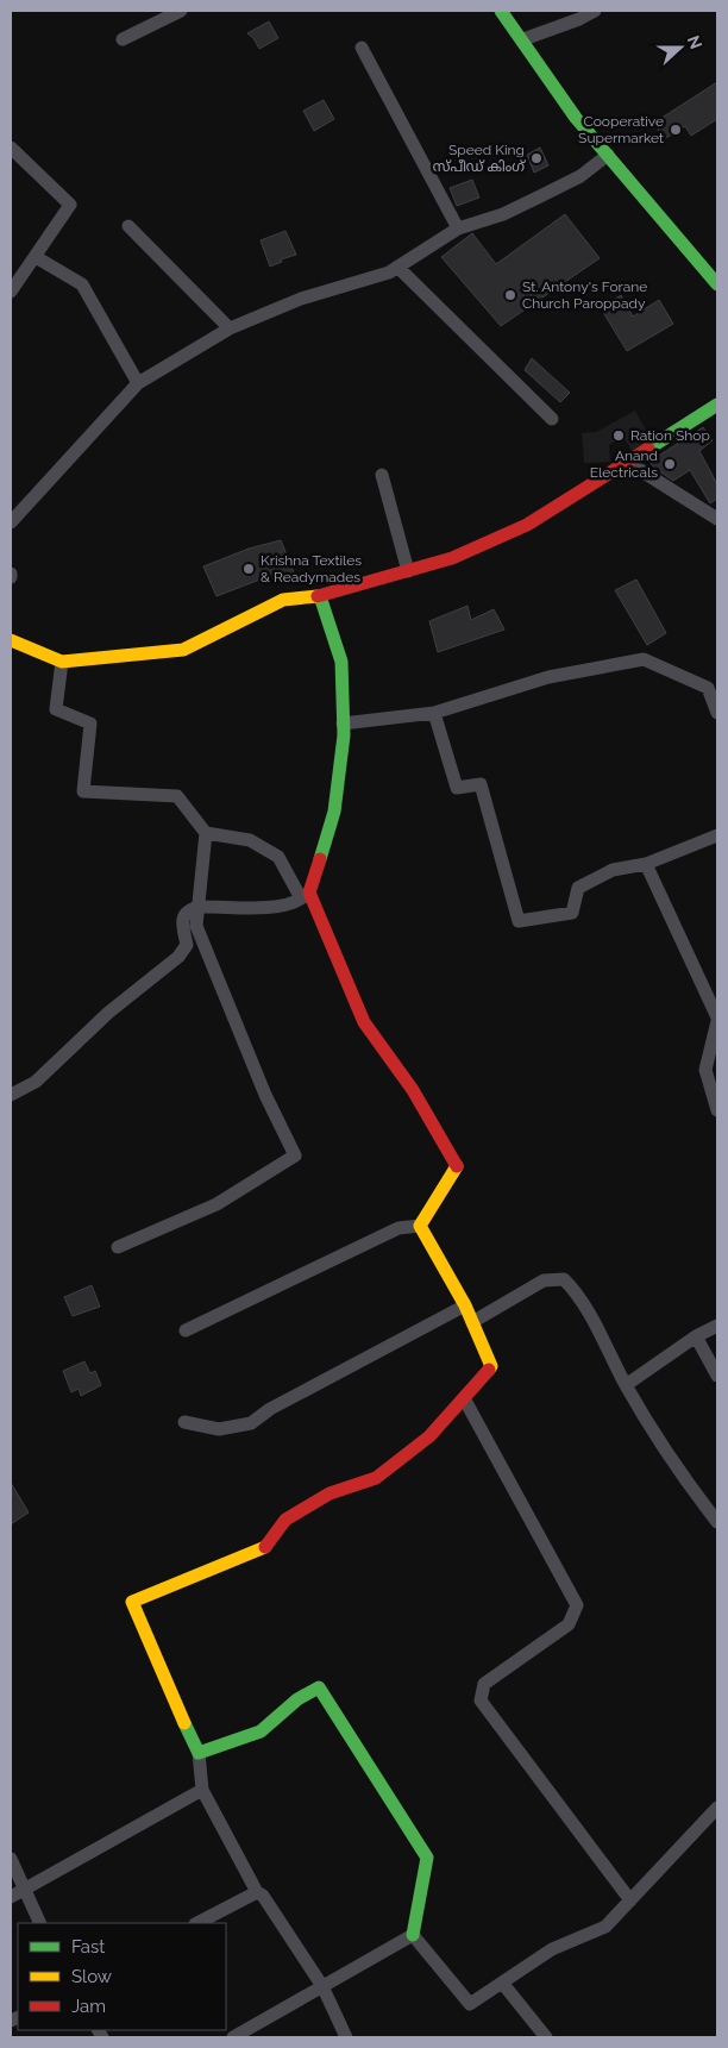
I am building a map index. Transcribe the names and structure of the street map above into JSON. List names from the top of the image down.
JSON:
{
  "places": [
    "Cooperative Supermarket",
    "Speed King സ്പീഡ് കിംഗ്",
    "St. Antony's Forane Church Paroppady",
    "Ration Shop",
    "Anand Electricals",
    "Krishna Textiles & Readymades"
  ],
  "legend": ["Fast", "Slow", "Jam"],
  "north": "right"
}
